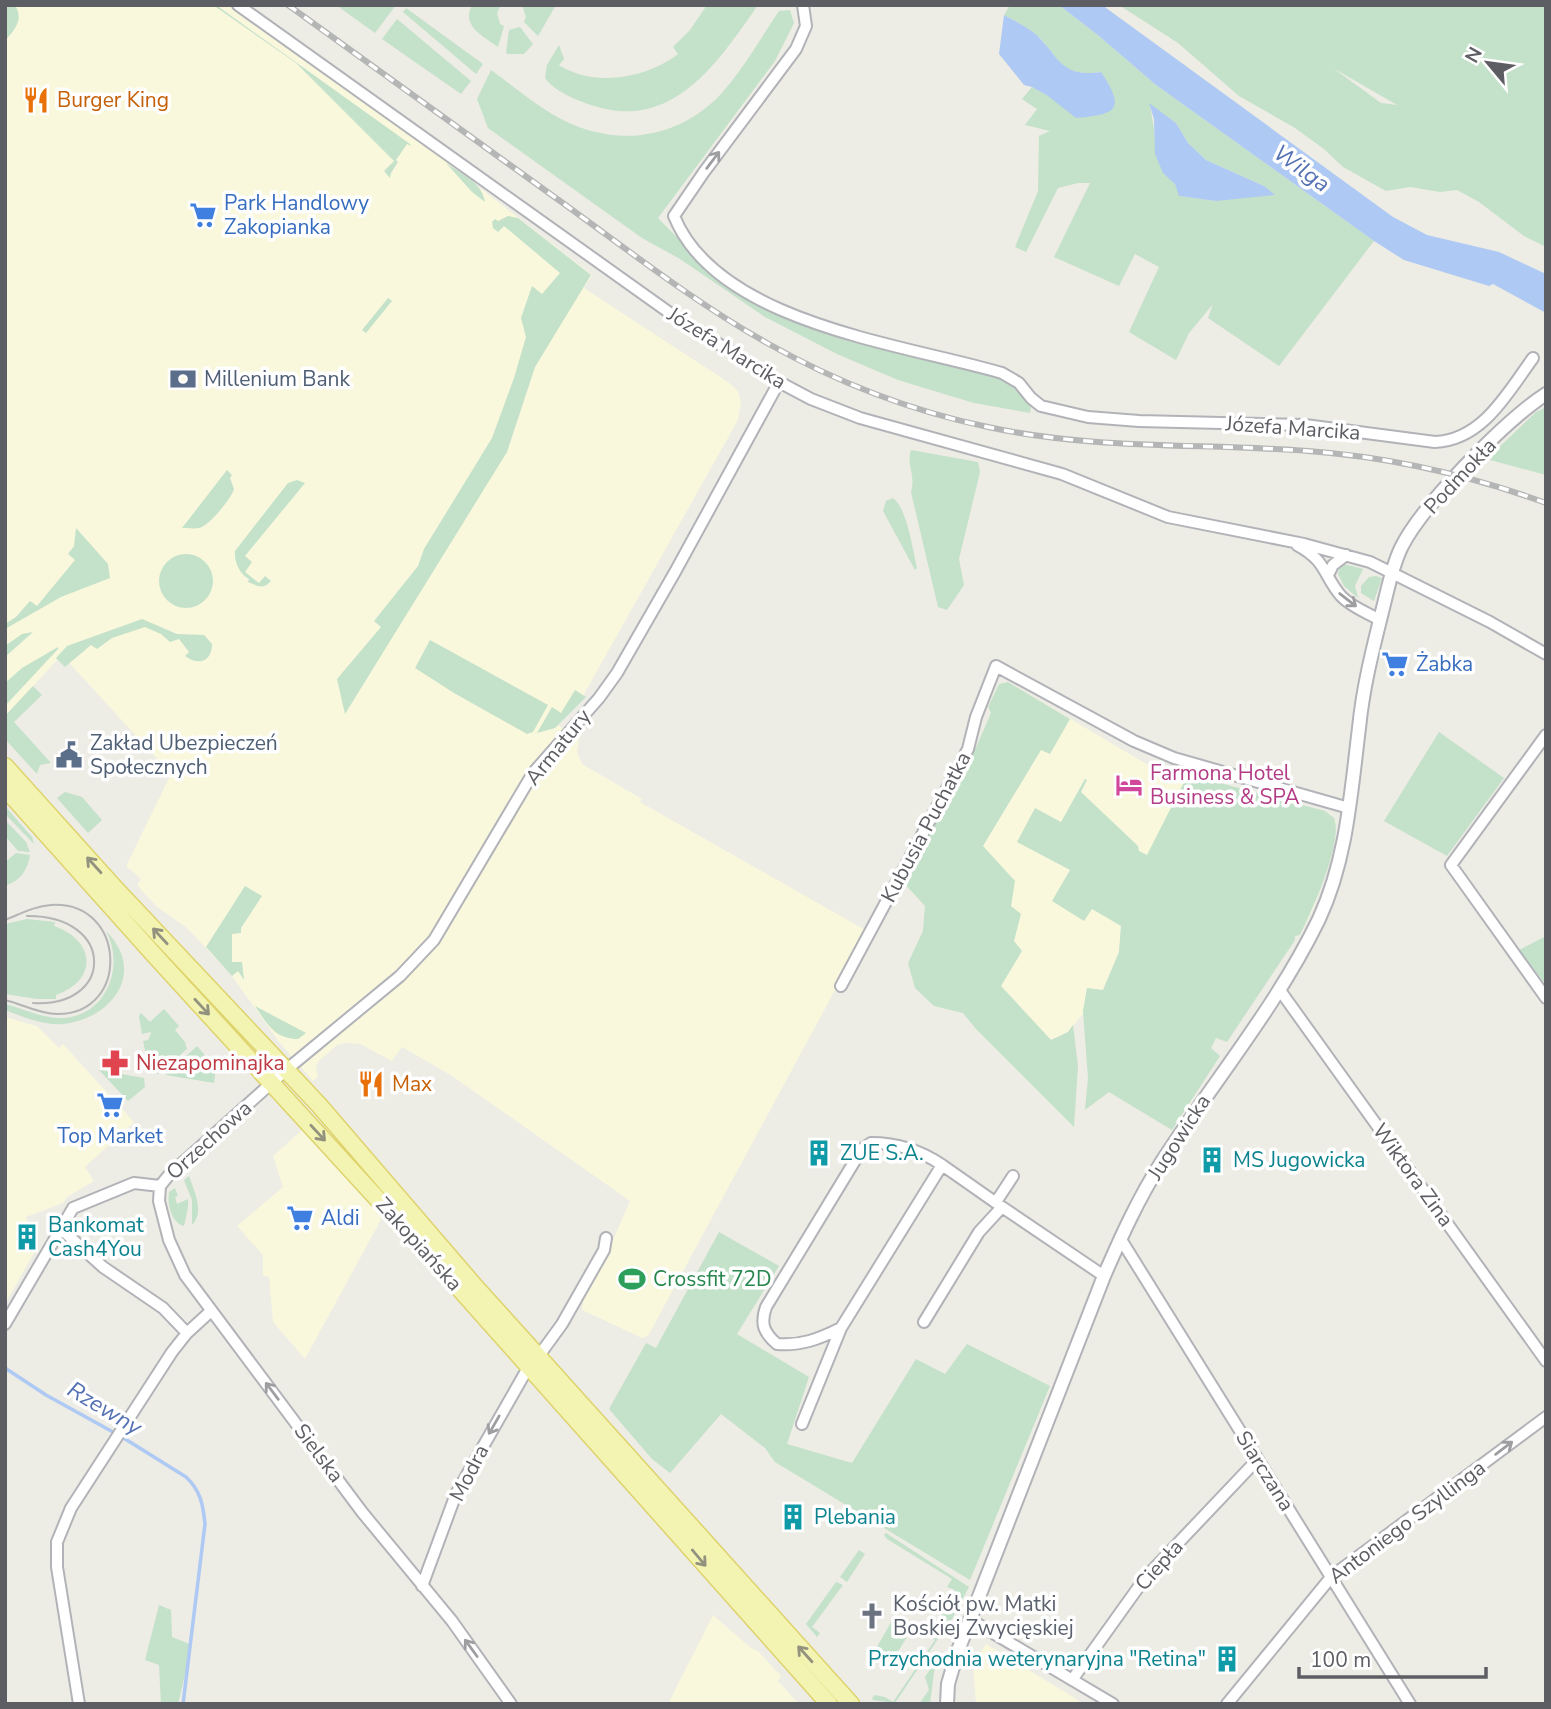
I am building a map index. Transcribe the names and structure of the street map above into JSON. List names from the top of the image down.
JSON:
{
  "streets": {
    "main road": ["Zakopiańska"],
    "street": [
      "Józefa Marcika",
      "Podmokła",
      "Armatury",
      "Kubusia Puchatka",
      "Jugowicka",
      "Orzechowa",
      "Wiktora Zina",
      "Sielska",
      "Siarczana",
      "Modra",
      "Antoniego Szyllinga",
      "Ciepła"
    ]
  },
  "crossings": [
    ["Józefa Marcika", "Podmokła"],
    ["Józefa Marcika", "Armatury"],
    ["Józefa Marcika", "Jugowicka"],
    ["Podmokła", "Jugowicka"],
    ["Armatury", "Orzechowa"],
    ["Armatury", "Zakopiańska"],
    ["Kubusia Puchatka", "Jugowicka"],
    ["Jugowicka", "Wiktora Zina"],
    ["Jugowicka", "Siarczana"],
    ["Orzechowa", "Zakopiańska"],
    ["Orzechowa", "Sielska"],
    ["Zakopiańska", "Modra"],
    ["Sielska", "Modra"],
    ["Siarczana", "Antoniego Szyllinga"],
    ["Siarczana", "Ciepła"]
  ],
  "one_way": ["Sielska", "Modra", "Antoniego Szyllinga"],
  "water": ["Wilga", "Rzewny"],
  "places": {
    "restaurant": ["Burger King", "Max"],
    "supermarket": [
      "Park Handlowy Zakopianka",
      "Żabka",
      "Top Market",
      "Aldi"
    ],
    "bank": ["Millenium Bank"],
    "public building": ["Zakład Ubezpieczeń Społecznych"],
    "hotel": ["Farmona Hotel Business & SPA"],
    "pharmacy": ["Niezapominajka"],
    "building": [
      "ZUE S.A.",
      "MS Jugowicka",
      "Bankomat Cash4You",
      "Plebania",
      "Przychodnia weterynaryjna \"Retina\""
    ],
    "sports": ["Crossfit 72D"],
    "church": ["Kościół pw. Matki Boskiej Zwycięskiej"]
  },
  "scale_bar": "100 m",
  "north": "top left"
}
